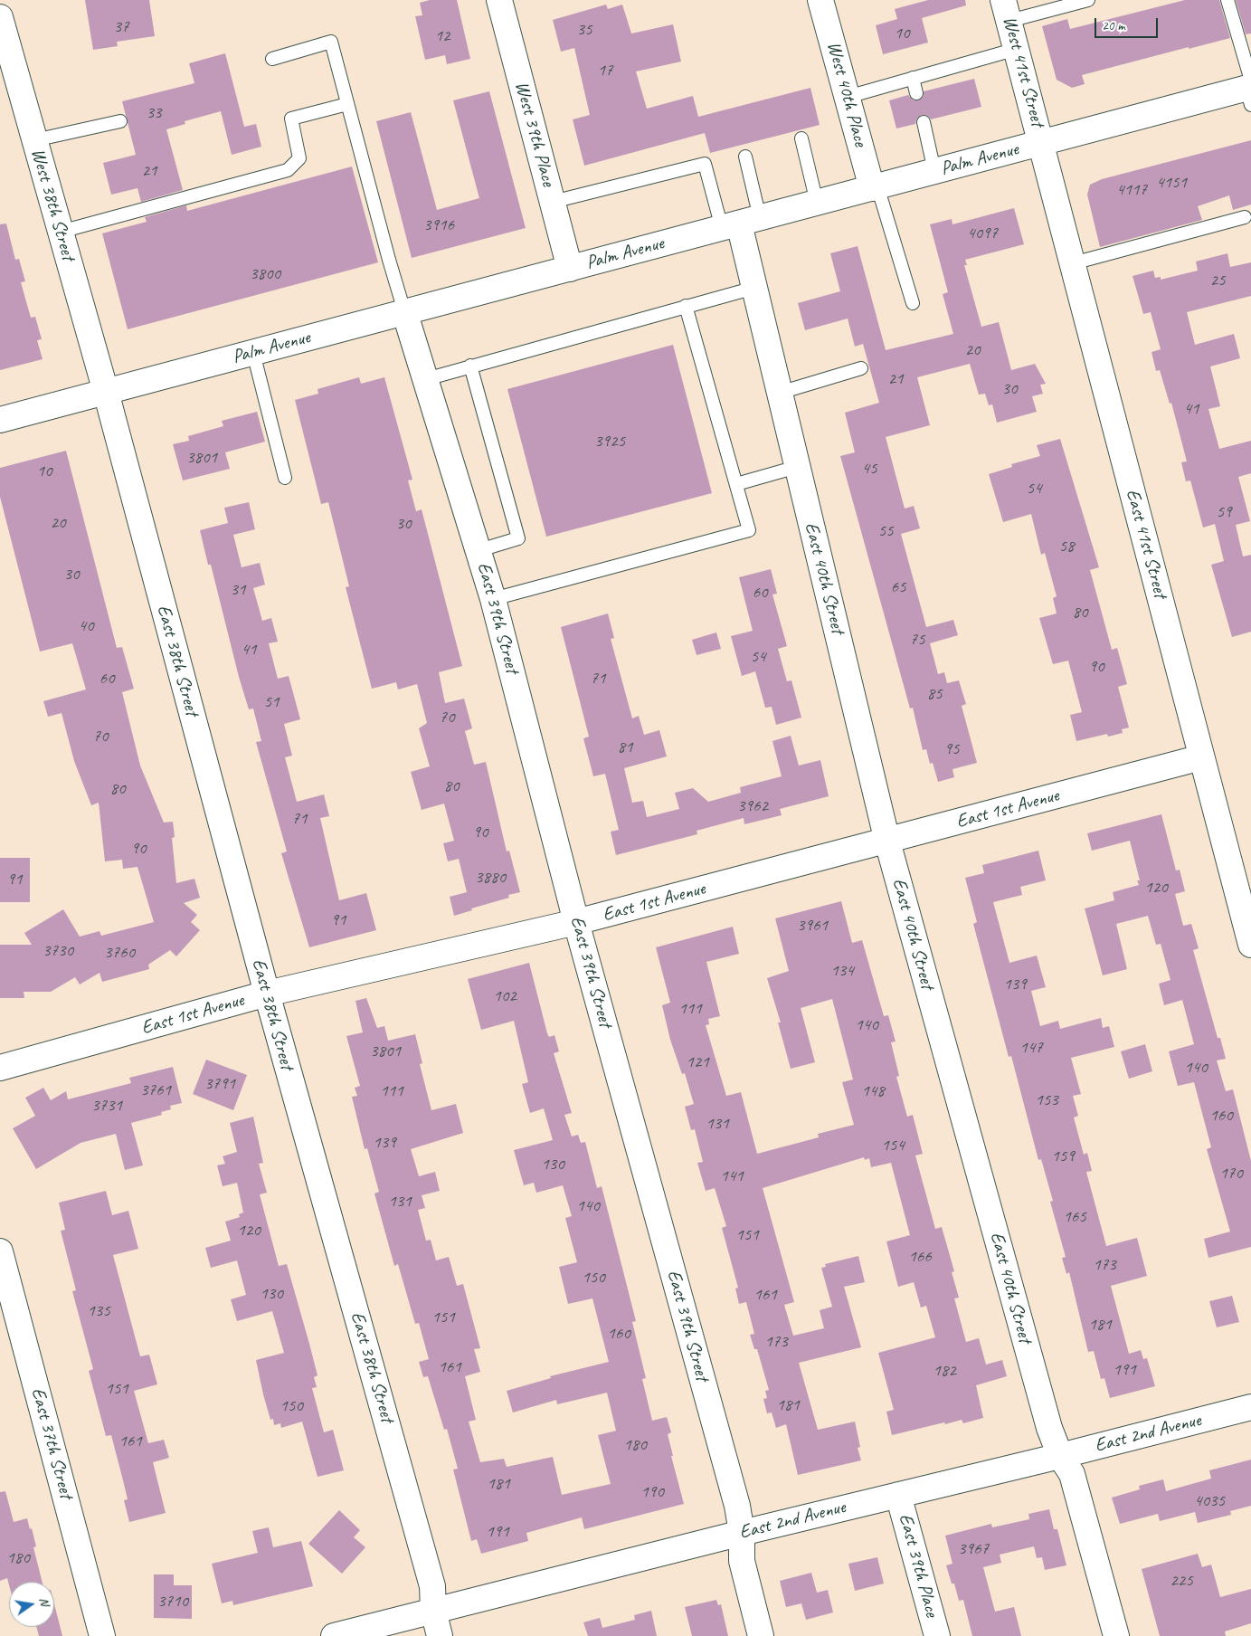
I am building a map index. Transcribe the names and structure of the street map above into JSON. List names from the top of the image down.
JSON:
{
  "streets": {
    "street": [
      "West 41st Street",
      "West 40th Place",
      "West 39th Place",
      "Palm Avenue",
      "West 38th Street",
      "East 41st Street",
      "East 40th Street",
      "East 39th Street",
      "East 38th Street",
      "East 1st Avenue",
      "East 2nd Avenue",
      "East 37th Street",
      "East 39th Place"
    ]
  },
  "crossings": [
    ["West 41st Street", "Palm Avenue"],
    ["West 41st Street", "East 41st Street"],
    ["West 40th Place", "Palm Avenue"],
    ["West 39th Place", "Palm Avenue"],
    ["Palm Avenue", "West 38th Street"],
    ["Palm Avenue", "East 41st Street"],
    ["Palm Avenue", "East 40th Street"],
    ["Palm Avenue", "East 39th Street"],
    ["Palm Avenue", "East 38th Street"],
    ["West 38th Street", "East 38th Street"],
    ["East 41st Street", "East 1st Avenue"],
    ["East 40th Street", "East 1st Avenue"],
    ["East 40th Street", "East 2nd Avenue"],
    ["East 39th Street", "East 1st Avenue"],
    ["East 39th Street", "East 2nd Avenue"],
    ["East 38th Street", "East 1st Avenue"],
    ["East 38th Street", "East 2nd Avenue"],
    ["East 2nd Avenue", "East 39th Place"]
  ],
  "house_numbers": [
    "37",
    "35",
    "10",
    "12",
    "17",
    "33",
    "21",
    "4151",
    "4117",
    "3916",
    "4097",
    "3800",
    "25",
    "20",
    "21",
    "30",
    "41",
    "3925",
    "3801",
    "45",
    "10",
    "54",
    "59",
    "20",
    "30",
    "55",
    "58",
    "30",
    "65",
    "31",
    "60",
    "80",
    "40",
    "75",
    "41",
    "54",
    "90",
    "60",
    "71",
    "85",
    "51",
    "70",
    "70",
    "81",
    "95",
    "80",
    "80",
    "3962",
    "71",
    "90",
    "90",
    "3880",
    "91",
    "120",
    "91",
    "3961",
    "3730",
    "3760",
    "134",
    "139",
    "102",
    "111",
    "140",
    "147",
    "3801",
    "121",
    "140",
    "3791",
    "3761",
    "111",
    "148",
    "153",
    "3731",
    "160",
    "131",
    "139",
    "154",
    "159",
    "130",
    "170",
    "141",
    "131",
    "140",
    "165",
    "120",
    "151",
    "166",
    "173",
    "150",
    "130",
    "161",
    "135",
    "151",
    "181",
    "160",
    "173",
    "161",
    "191",
    "182",
    "151",
    "181",
    "150",
    "161",
    "180",
    "181",
    "190",
    "4035",
    "191",
    "3967",
    "180",
    "225",
    "3710"
  ],
  "scale_bar": "20 m",
  "north": "right"
}
